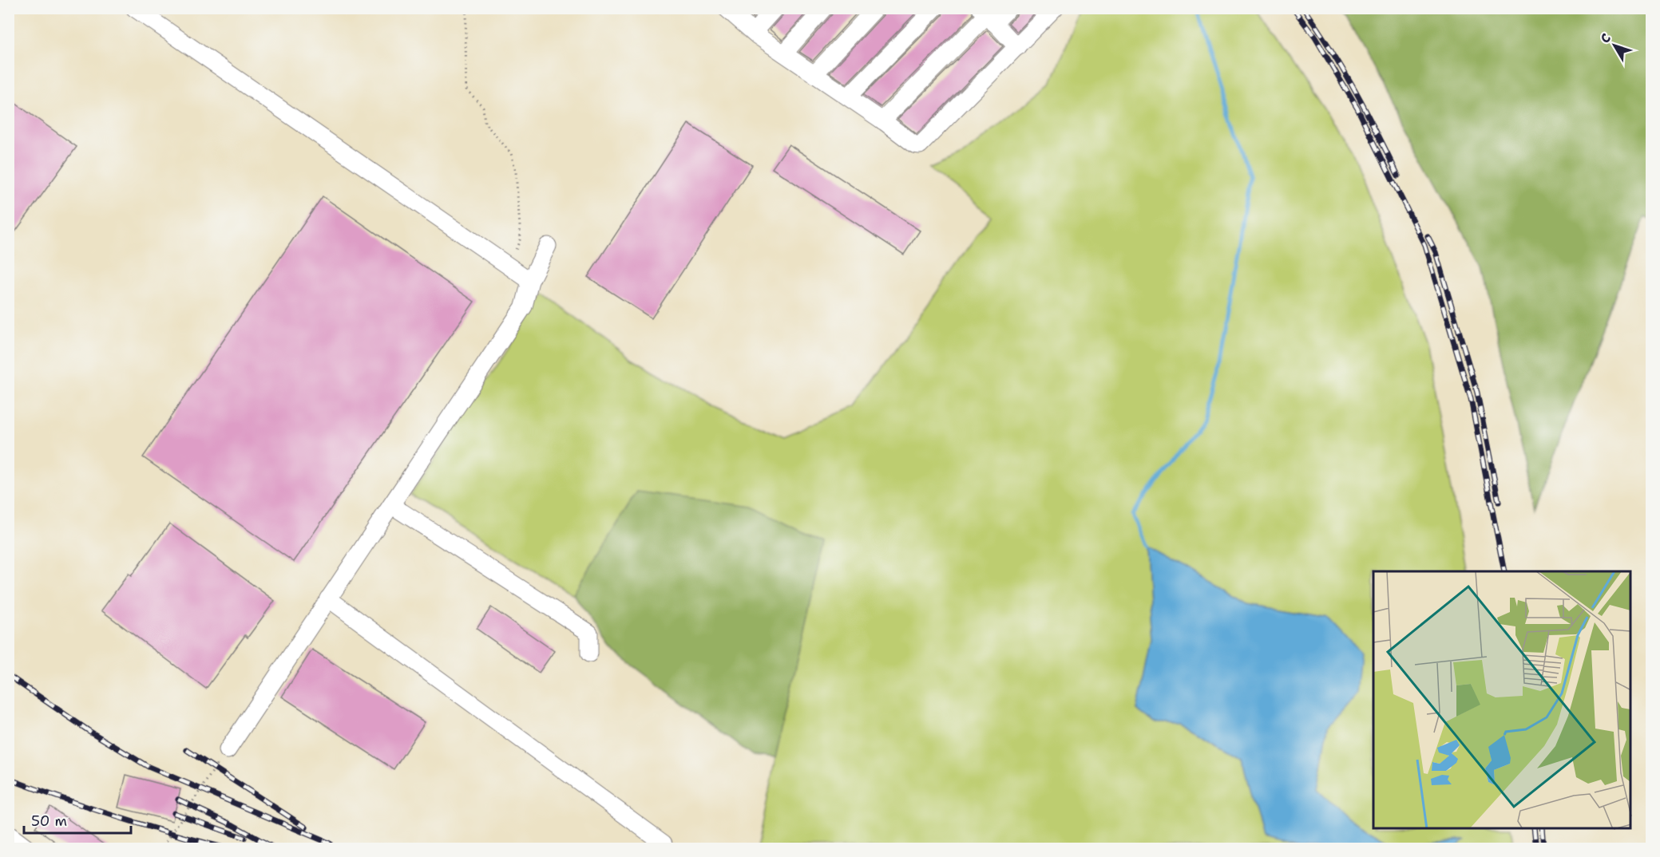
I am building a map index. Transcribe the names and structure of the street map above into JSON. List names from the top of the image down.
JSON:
{
  "scale_bar": "50 m",
  "north": "top left"
}
